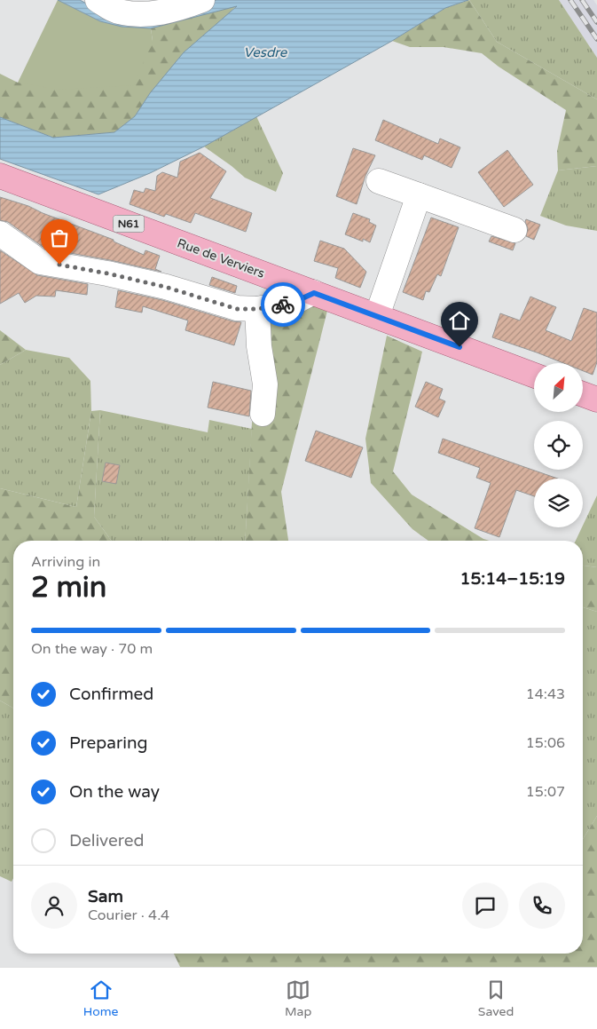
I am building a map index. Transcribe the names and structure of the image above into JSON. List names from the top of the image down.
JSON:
{
  "streets": {
    "main road": ["N61", "Rue de Verviers"]
  },
  "water": ["Vesdre"],
  "north": "top right",
  "page": {
    "heading": ["2 min", "Arriving in", "15:14–15:19"],
    "panel": ["Sam", "Courier · 4.4"],
    "bar": "On the way · 70 m",
    "list": [
      ["Confirmed", "14:43"],
      ["Preparing", "15:06"],
      ["On the way", "15:07"],
      "Delivered"
    ],
    "tabs": ["Home", "Map", "Saved"]
  }
}
